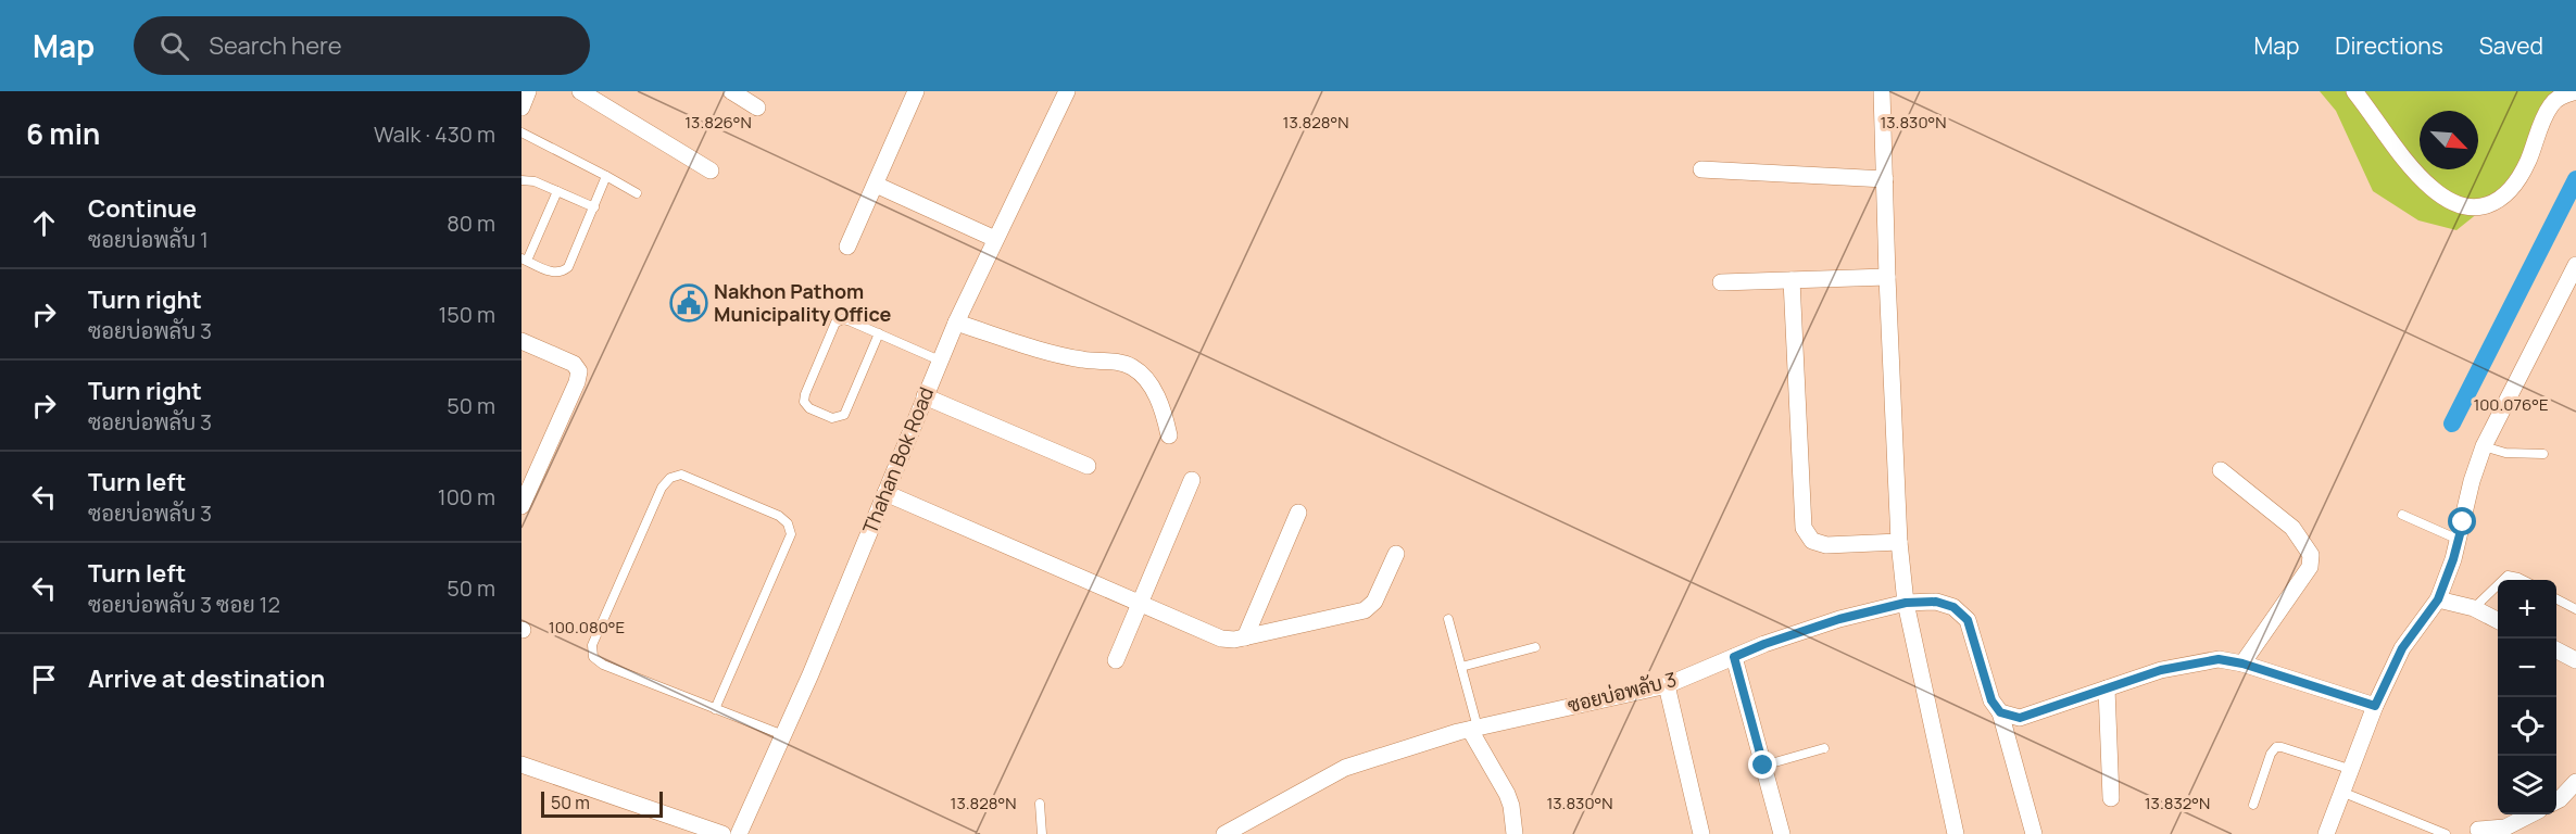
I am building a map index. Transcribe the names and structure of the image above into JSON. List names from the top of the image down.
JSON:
{
  "streets": {
    "street": ["Thahan Bok Road", "ซอยบ่อพลับ 3"]
  },
  "places": {
    "public building": ["Nakhon Pathom Municipality Office"]
  },
  "scale_bar": "50 m",
  "north": "bottom right",
  "page": {
    "header": "Map",
    "search": "Search here",
    "nav": ["Map", "Directions", "Saved"],
    "heading": ["6 min", "Walk · 430 m"],
    "list": [
      ["Continue", "ซอยบ่อพลับ 1", "80 m"],
      ["Turn right", "ซอยบ่อพลับ 3", "150 m"],
      ["Turn right", "ซอยบ่อพลับ 3", "50 m"],
      ["Turn left", "ซอยบ่อพลับ 3", "100 m"],
      ["Turn left", "ซอยบ่อพลับ 3 ซอย 12", "50 m"],
      "Arrive at destination"
    ],
    "map_buttons": ["+", "−"],
    "scale": "50 m"
  },
  "coordinates": [
    "13.826°N",
    "13.828°N",
    "13.830°N",
    "100.076°E",
    "100.080°E",
    "13.832°N"
  ]
}
